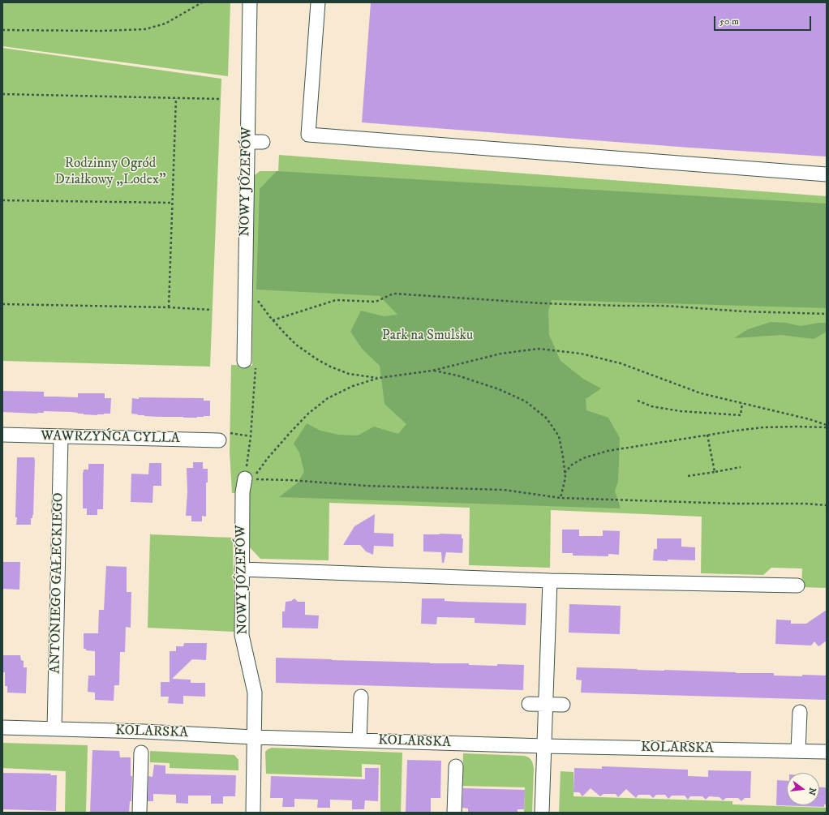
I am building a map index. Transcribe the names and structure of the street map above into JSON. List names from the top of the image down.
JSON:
{
  "streets": {
    "street": [
      "NOWY JÓZEFÓW",
      "WAWRZYŃCA CYLLA",
      "ANTONIEGO GAŁECKIEGO",
      "KOLARSKA"
    ]
  },
  "crossings": [
    ["NOWY JÓZEFÓW", "KOLARSKA"],
    ["WAWRZYŃCA CYLLA", "ANTONIEGO GAŁECKIEGO"],
    ["ANTONIEGO GAŁECKIEGO", "KOLARSKA"]
  ],
  "parks": ["Rodzinny Ogród Działkowy „Lodex”", "Park na Smulsku"],
  "scale_bar": "50 m",
  "north": "right"
}
